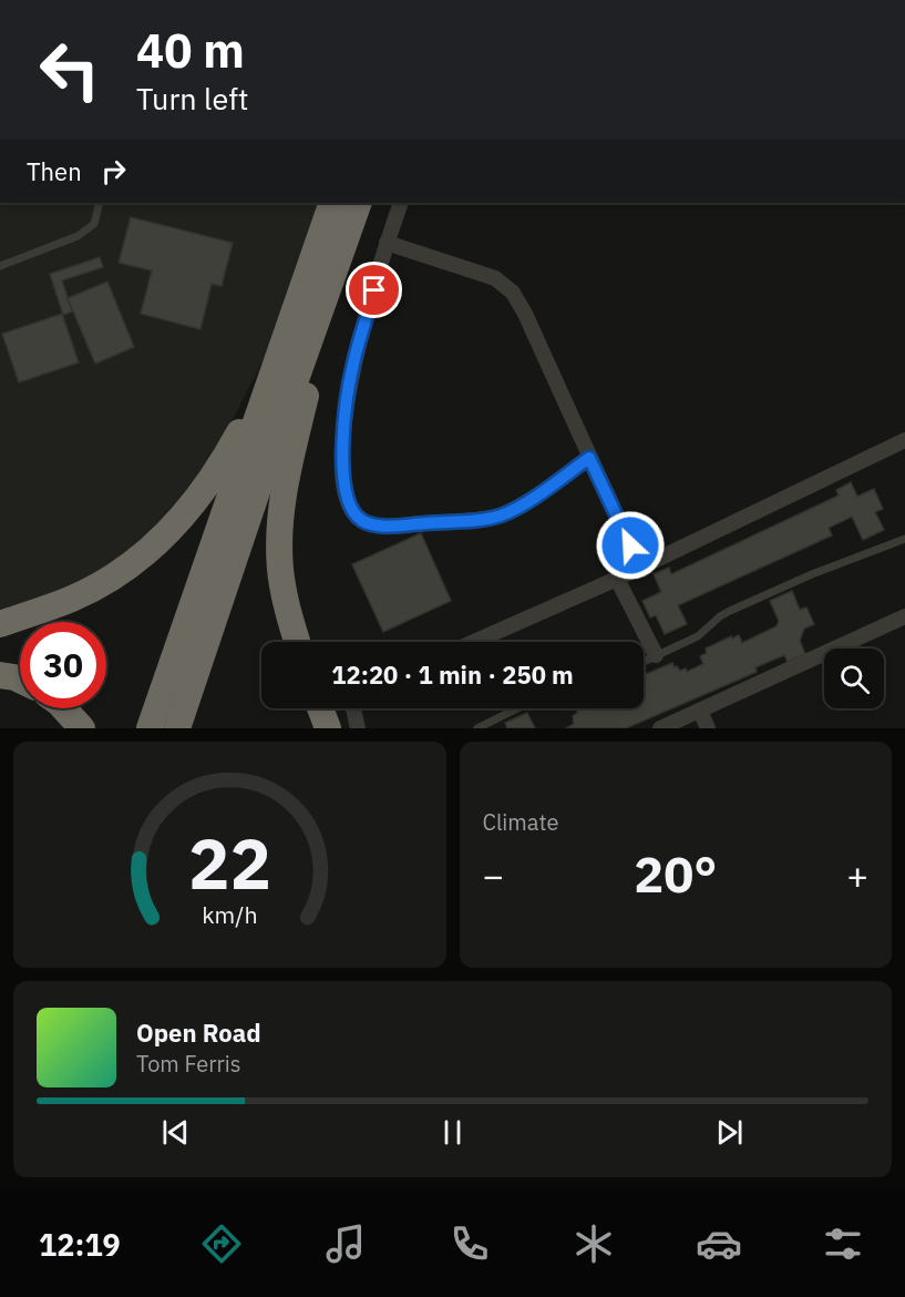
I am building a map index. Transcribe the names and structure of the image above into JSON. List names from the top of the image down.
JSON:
{
  "page": {
    "turn": ["40 m", "Turn left"],
    "then": "Then",
    "limit": "30",
    "trip": "12:20 · 1 min · 250 m",
    "tile": "Climate",
    "heat": ["−", "20°", "+"],
    "song": ["Open Road", "Tom Ferris"],
    "tabs": "12:19",
    "gauge": ["22", "km/h"]
  }
}
